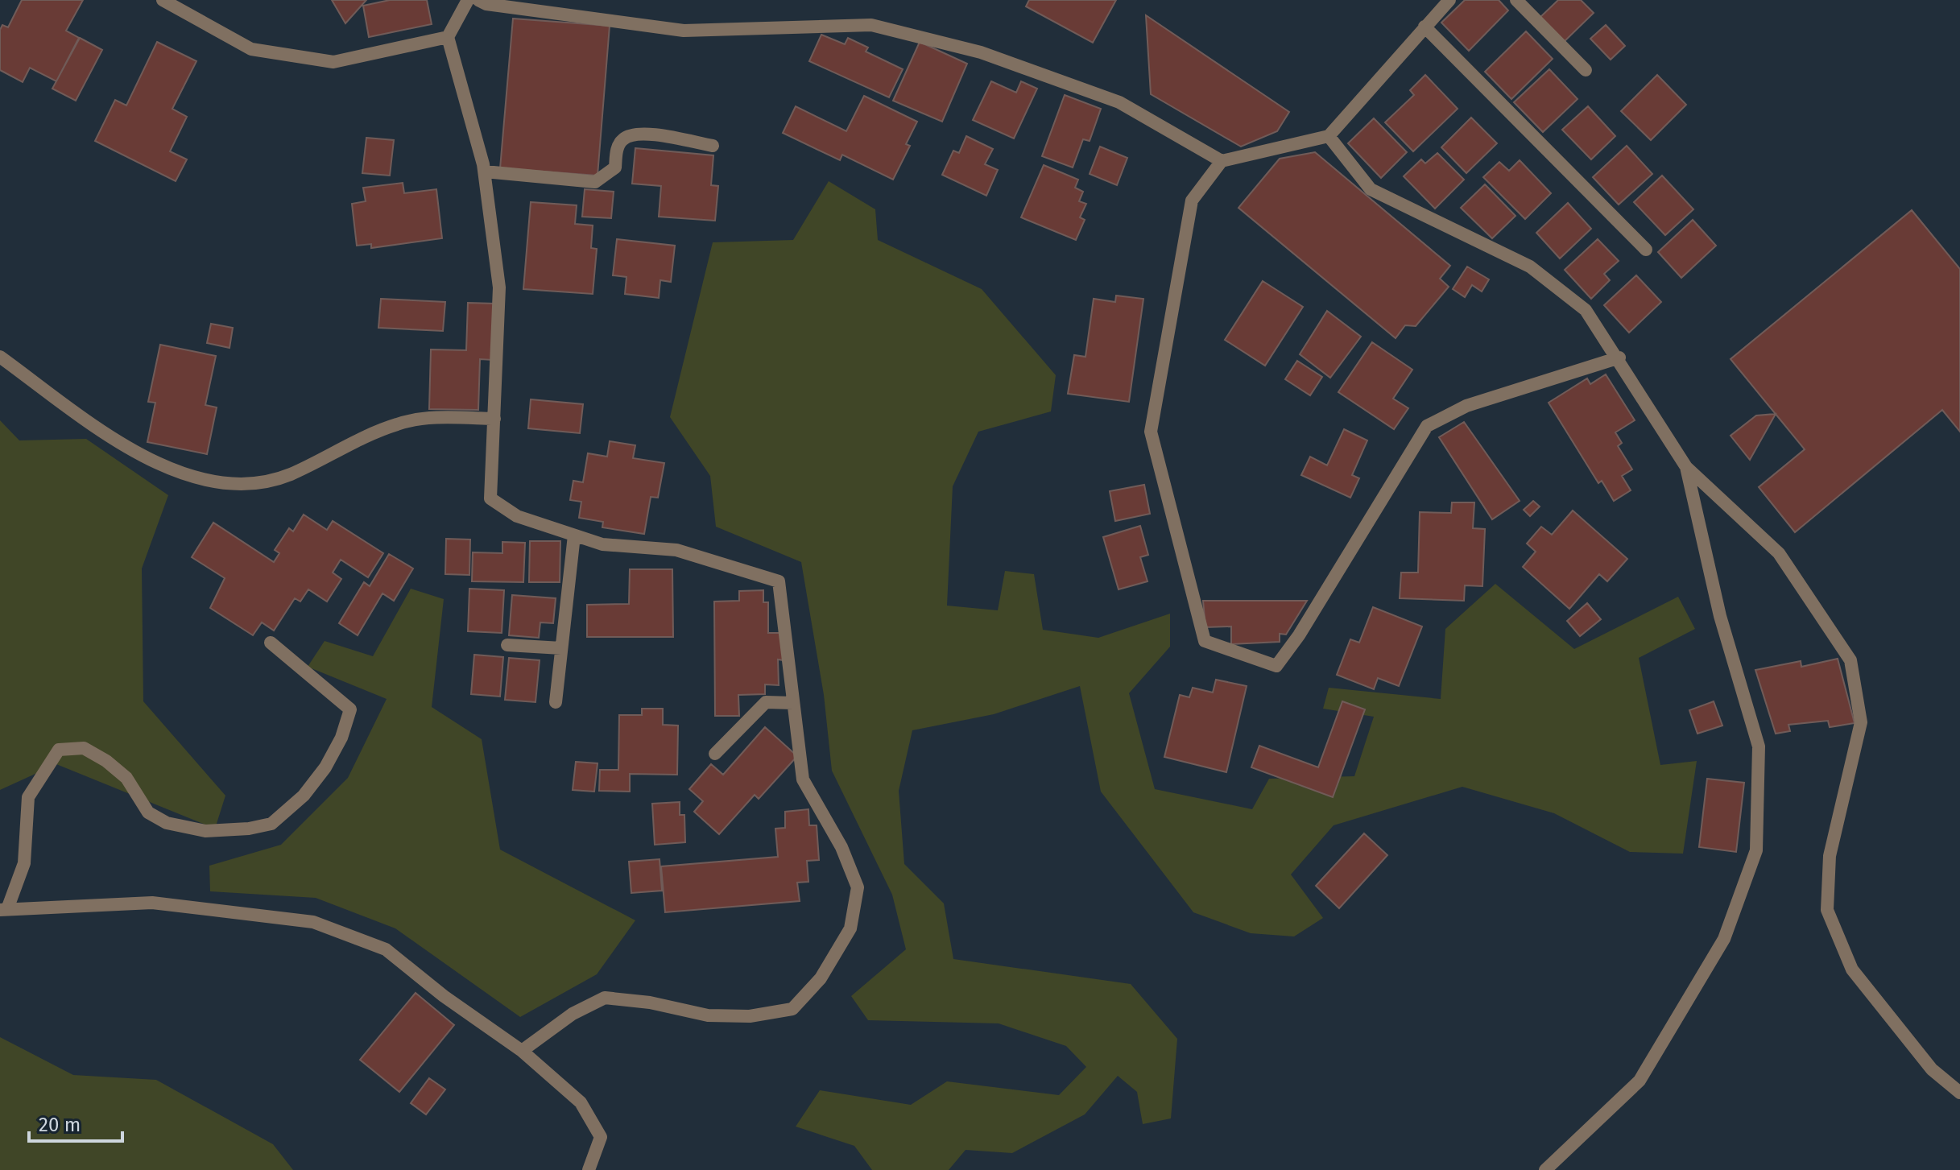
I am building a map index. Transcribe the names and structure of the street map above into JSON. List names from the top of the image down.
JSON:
{
  "scale_bar": "20 m"
}
